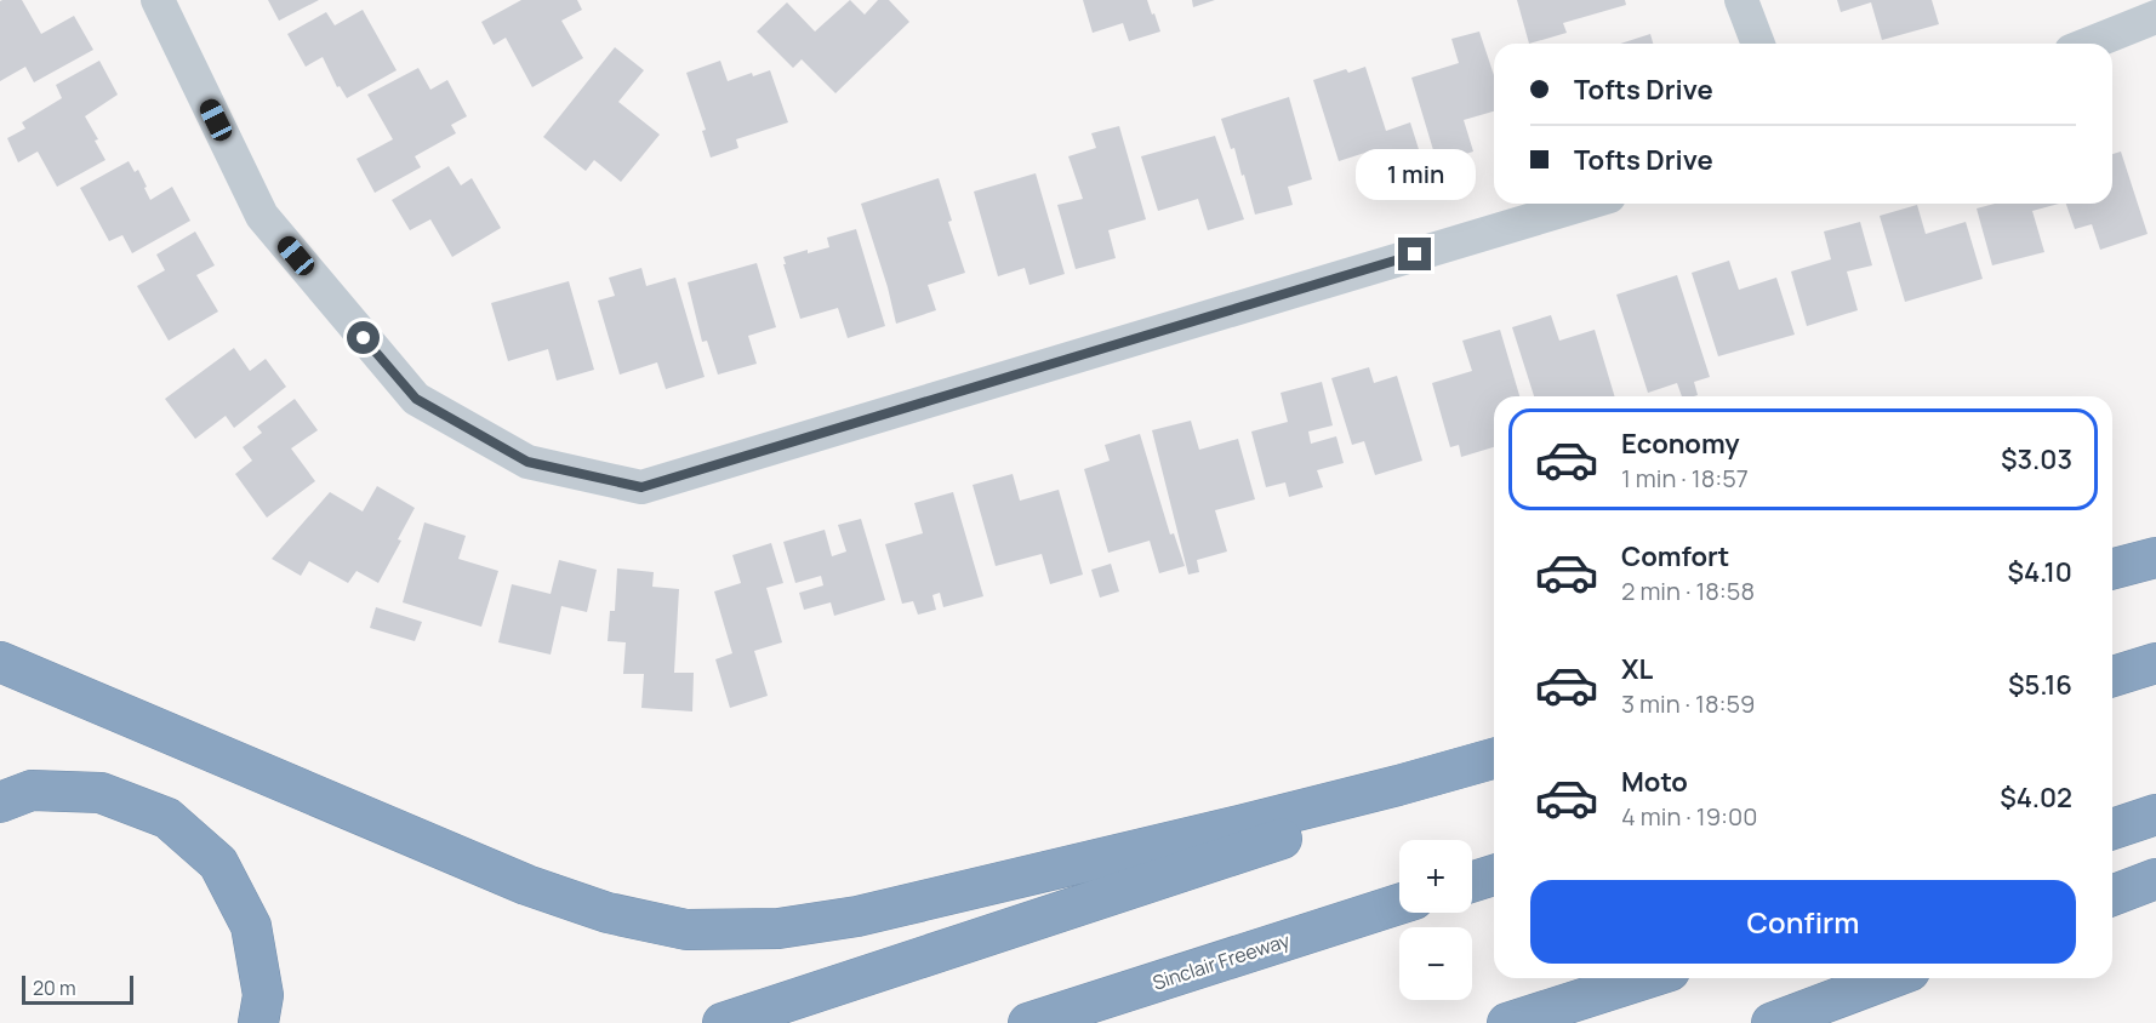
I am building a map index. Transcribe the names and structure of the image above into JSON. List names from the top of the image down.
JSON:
{
  "streets": {
    "highway": ["Sinclair Freeway"]
  },
  "scale_bar": "20 m",
  "page": {
    "banner": ["Tofts Drive", "Tofts Drive"],
    "bubble": "1 min",
    "list": [
      {
        "name": "Economy",
        "note": "1 min · 18:57",
        "value": "$3.03"
      },
      {
        "name": "Comfort",
        "note": "2 min · 18:58",
        "value": "$4.10"
      },
      {
        "name": "XL",
        "note": "3 min · 18:59",
        "value": "$5.16"
      },
      {
        "name": "Moto",
        "note": "4 min · 19:00",
        "value": "$4.02"
      }
    ],
    "map_buttons": ["+", "−"],
    "buttons": "Confirm",
    "scale": "20 m"
  }
}
